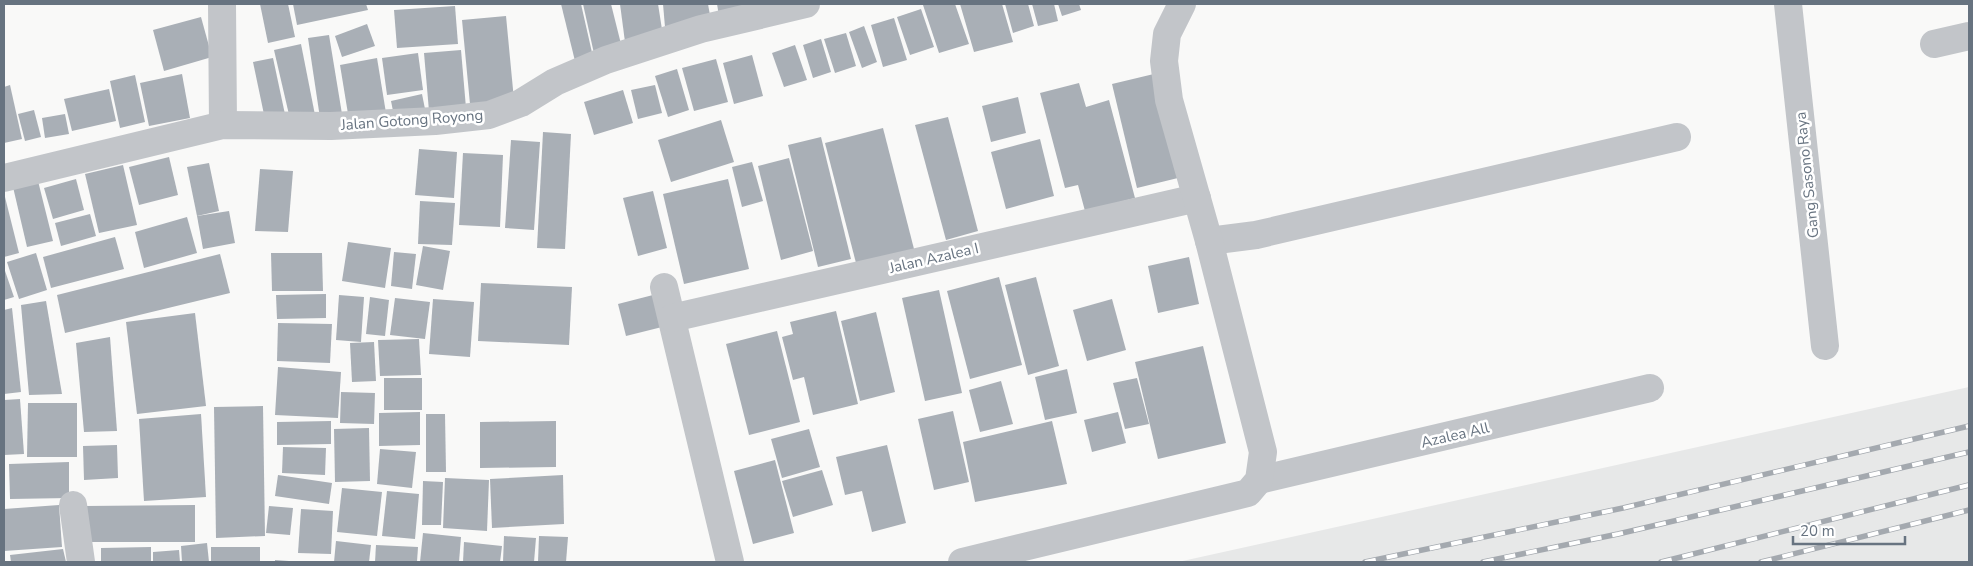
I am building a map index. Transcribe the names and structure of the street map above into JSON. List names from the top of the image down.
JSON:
{
  "streets": {
    "street": [
      "Jalan Gotong Royong",
      "Gang Sasono Raya",
      "Jalan Azalea I",
      "Azalea All"
    ]
  },
  "scale_bar": "20 m"
}
